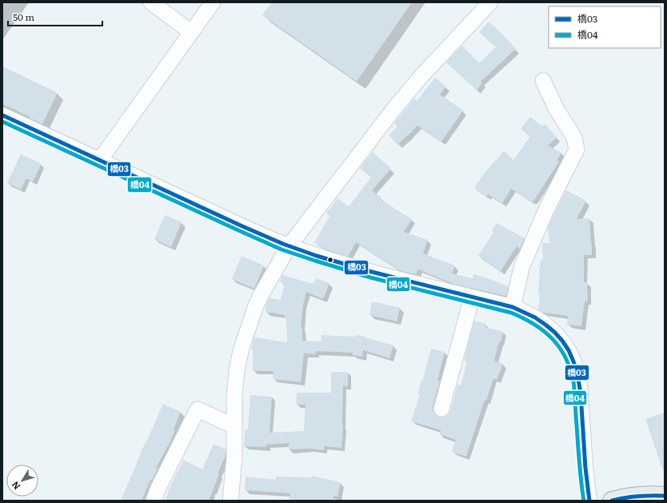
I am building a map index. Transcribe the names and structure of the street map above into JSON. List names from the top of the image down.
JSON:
{
  "lines": ["transit line 橋03", "transit line 橋04"],
  "legend": ["橋03", "橋04"],
  "scale_bar": "50 m",
  "north": "bottom left"
}
